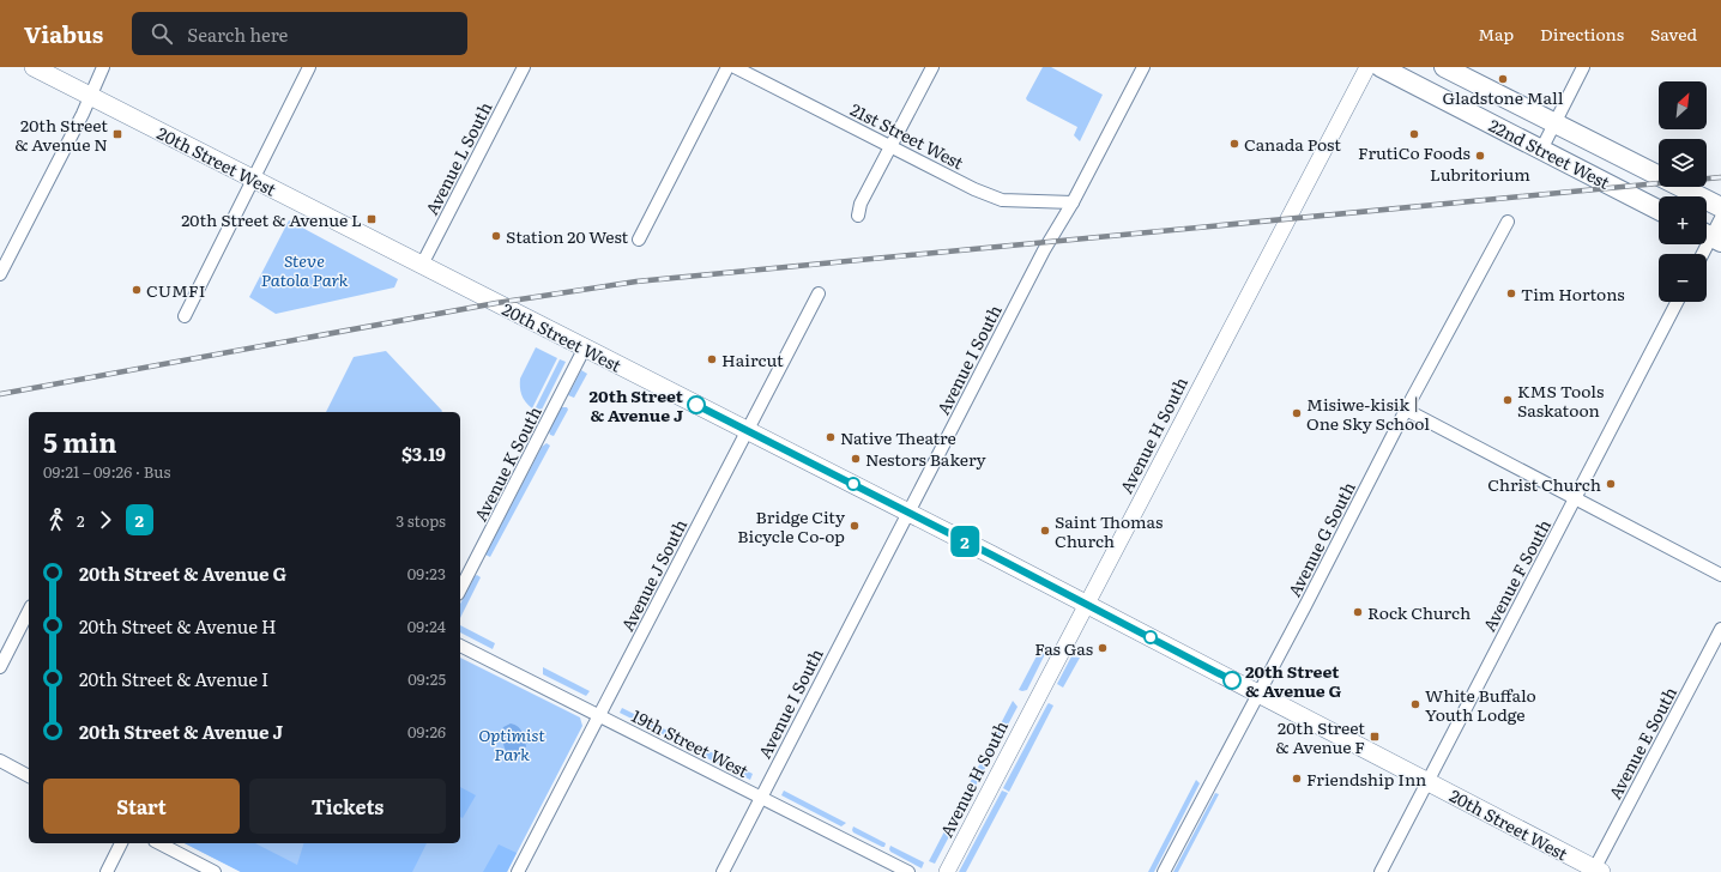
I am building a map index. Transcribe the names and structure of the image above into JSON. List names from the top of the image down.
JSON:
{
  "streets": {
    "main road": ["22nd Street West", "20th Street West"],
    "street": [
      "21st Street West",
      "Avenue L South",
      "Avenue I South",
      "Avenue H South",
      "Avenue K South",
      "Avenue G South",
      "Avenue J South",
      "Avenue F South",
      "19th Street West",
      "Avenue E South"
    ]
  },
  "crossings": [
    ["21st Street West", "Avenue I South"],
    ["Avenue L South", "20th Street West"],
    ["20th Street West", "Avenue I South"],
    ["20th Street West", "Avenue H South"],
    ["20th Street West", "Avenue K South"],
    ["20th Street West", "Avenue G South"],
    ["20th Street West", "Avenue J South"],
    ["20th Street West", "Avenue F South"],
    ["20th Street West", "Avenue E South"],
    ["Avenue I South", "19th Street West"],
    ["Avenue J South", "19th Street West"]
  ],
  "parks": ["Steve Patola Park", "Optimist Park"],
  "places": {
    "other": [
      "Gladstone Mall",
      "FrutiCo Foods",
      "Canada Post",
      "Lubritorium",
      "Station 20 West",
      "CUMFI",
      "Tim Hortons",
      "Haircut",
      "KMS Tools Saskatoon",
      "20th Street & Avenue J",
      "Misiwe-kisik | One Sky School",
      "Native Theatre",
      "Nestors Bakery",
      "Christ Church",
      "Bridge City Bicycle Co-op",
      "Saint Thomas Church",
      "Rock Church",
      "Fas Gas",
      "20th Street & Avenue G",
      "White Buffalo Youth Lodge",
      "Friendship Inn"
    ],
    "transit": ["20th Street & Avenue N", "20th Street & Avenue L", "20th Street & Avenue F"]
  },
  "lines": ["bus line 2"],
  "north": "top right",
  "page": {
    "header": "Viabus",
    "search": "Search here",
    "nav": ["Map", "Directions", "Saved"],
    "on_map": "2",
    "map_buttons": ["+", "−"],
    "heading": ["5 min", "09:21 – 09:26 · Bus", "$3.19"],
    "legs": ["2", "2", "3 stops"],
    "list": [
      {
        "name": "20th Street & Avenue G",
        "value": "09:23"
      },
      {
        "name": "20th Street & Avenue H",
        "value": "09:24"
      },
      {
        "name": "20th Street & Avenue I",
        "value": "09:25"
      },
      {
        "name": "20th Street & Avenue J",
        "value": "09:26"
      }
    ],
    "buttons": ["Start", "Tickets"]
  }
}
